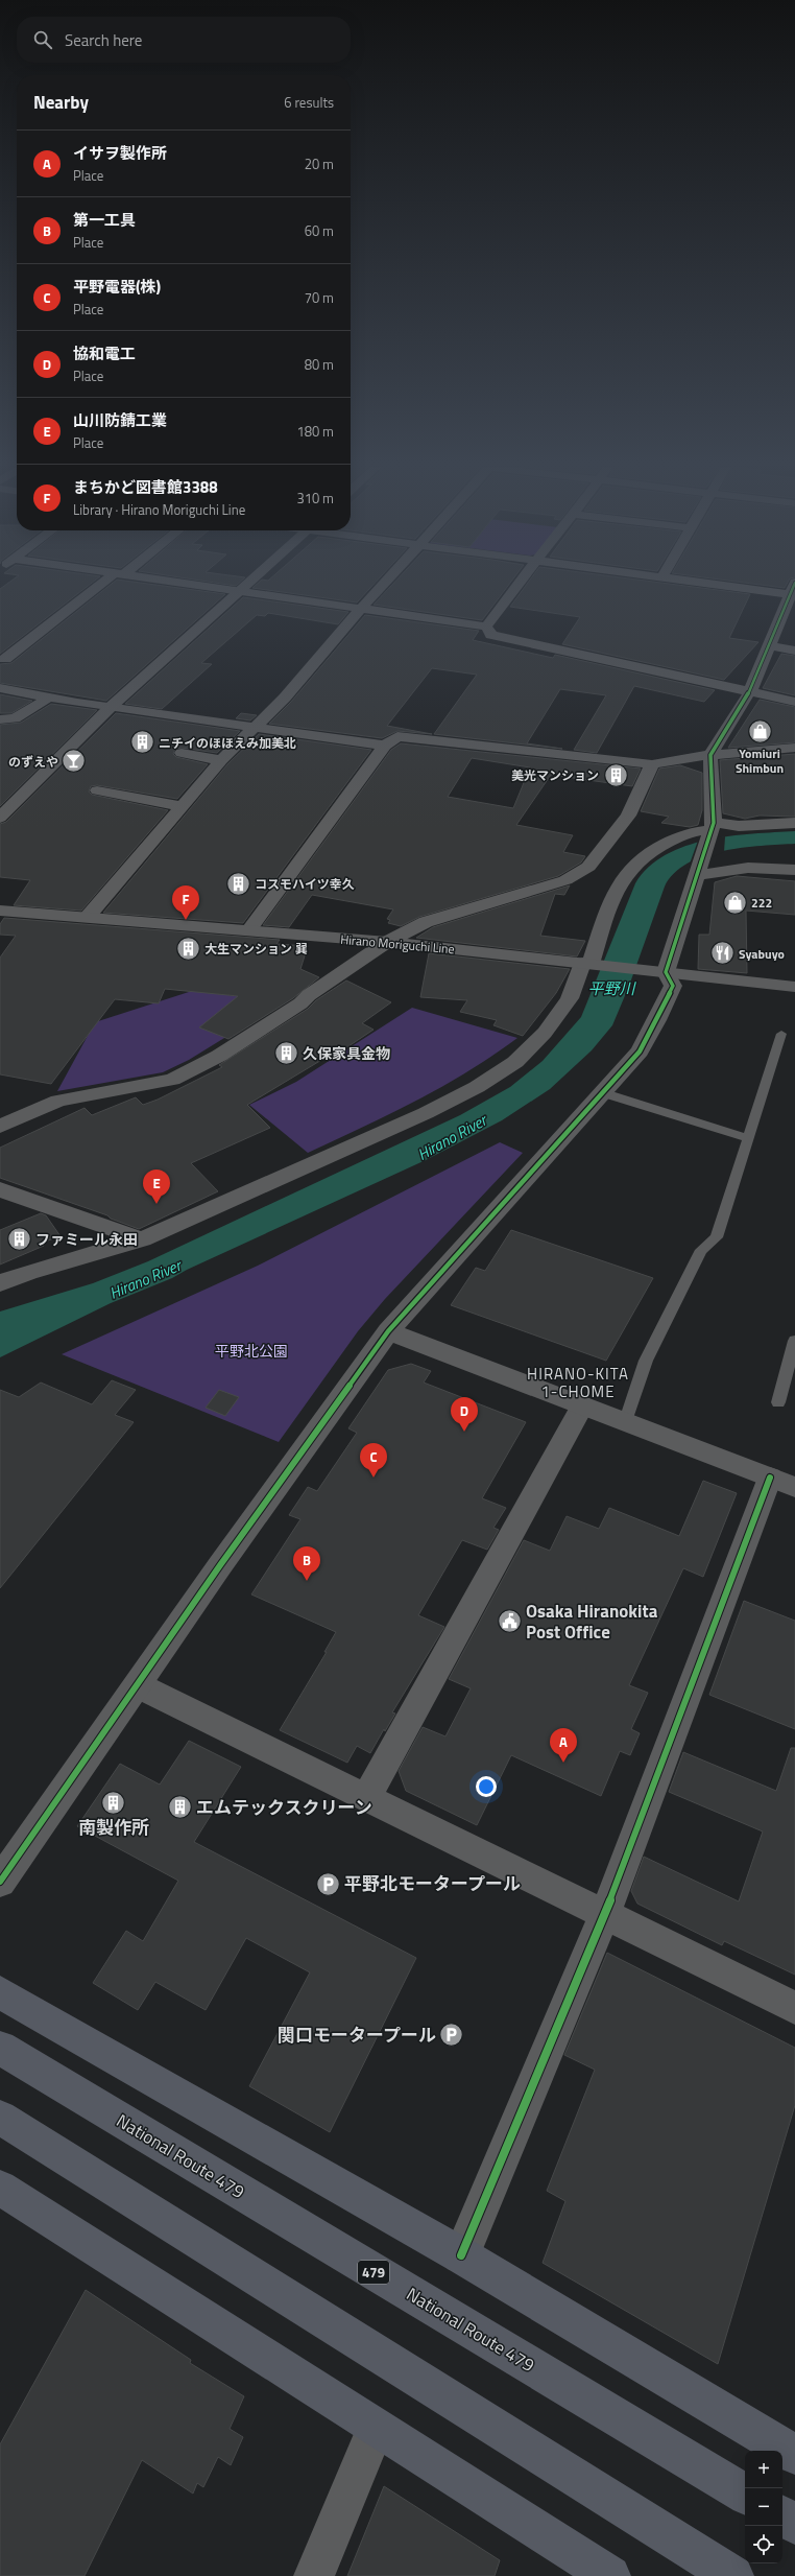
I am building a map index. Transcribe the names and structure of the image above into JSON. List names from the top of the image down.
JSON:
{
  "streets": {
    "highway": ["National Route 479", "479"],
    "street": ["Hirano Moriguchi Line"]
  },
  "districts": ["HIRANO-KITA 1-CHOME"],
  "water": ["平野川", "Hirano River"],
  "parks": ["平野北公園"],
  "places": {
    "shop": ["Yomiuri Shimbun", "222"],
    "building": [
      "ニチイのほほえみ加美北",
      "美光マンション",
      "コスモハイツ幸久",
      "大生マンション 巽",
      "久保家具金物",
      "ファミール永田",
      "南製作所",
      "エムテックスクリーン"
    ],
    "bar": ["のずえや"],
    "restaurant": ["Syabuyo"],
    "public building": ["Osaka Hiranokita Post Office"],
    "parking": ["平野北モータープール", "関口モータープール"]
  },
  "page": {
    "search": "Search here",
    "heading": ["Nearby", "6 results"],
    "list": [
      {
        "mark": "A",
        "name": "イサヲ製作所",
        "note": "Place",
        "value": "20 m"
      },
      {
        "mark": "B",
        "name": "第一工具",
        "note": "Place",
        "value": "60 m"
      },
      {
        "mark": "C",
        "name": "平野電器(株)",
        "note": "Place",
        "value": "70 m"
      },
      {
        "mark": "D",
        "name": "協和電工",
        "note": "Place",
        "value": "80 m"
      },
      {
        "mark": "E",
        "name": "山川防錆工業",
        "note": "Place",
        "value": "180 m"
      },
      {
        "mark": "F",
        "name": "まちかど図書館3388",
        "note": "Library · Hirano Moriguchi Line",
        "value": "310 m"
      }
    ],
    "pins": [
      "F",
      "E",
      "D",
      "C",
      "B",
      "A"
    ],
    "map_buttons": ["+", "−"]
  }
}
